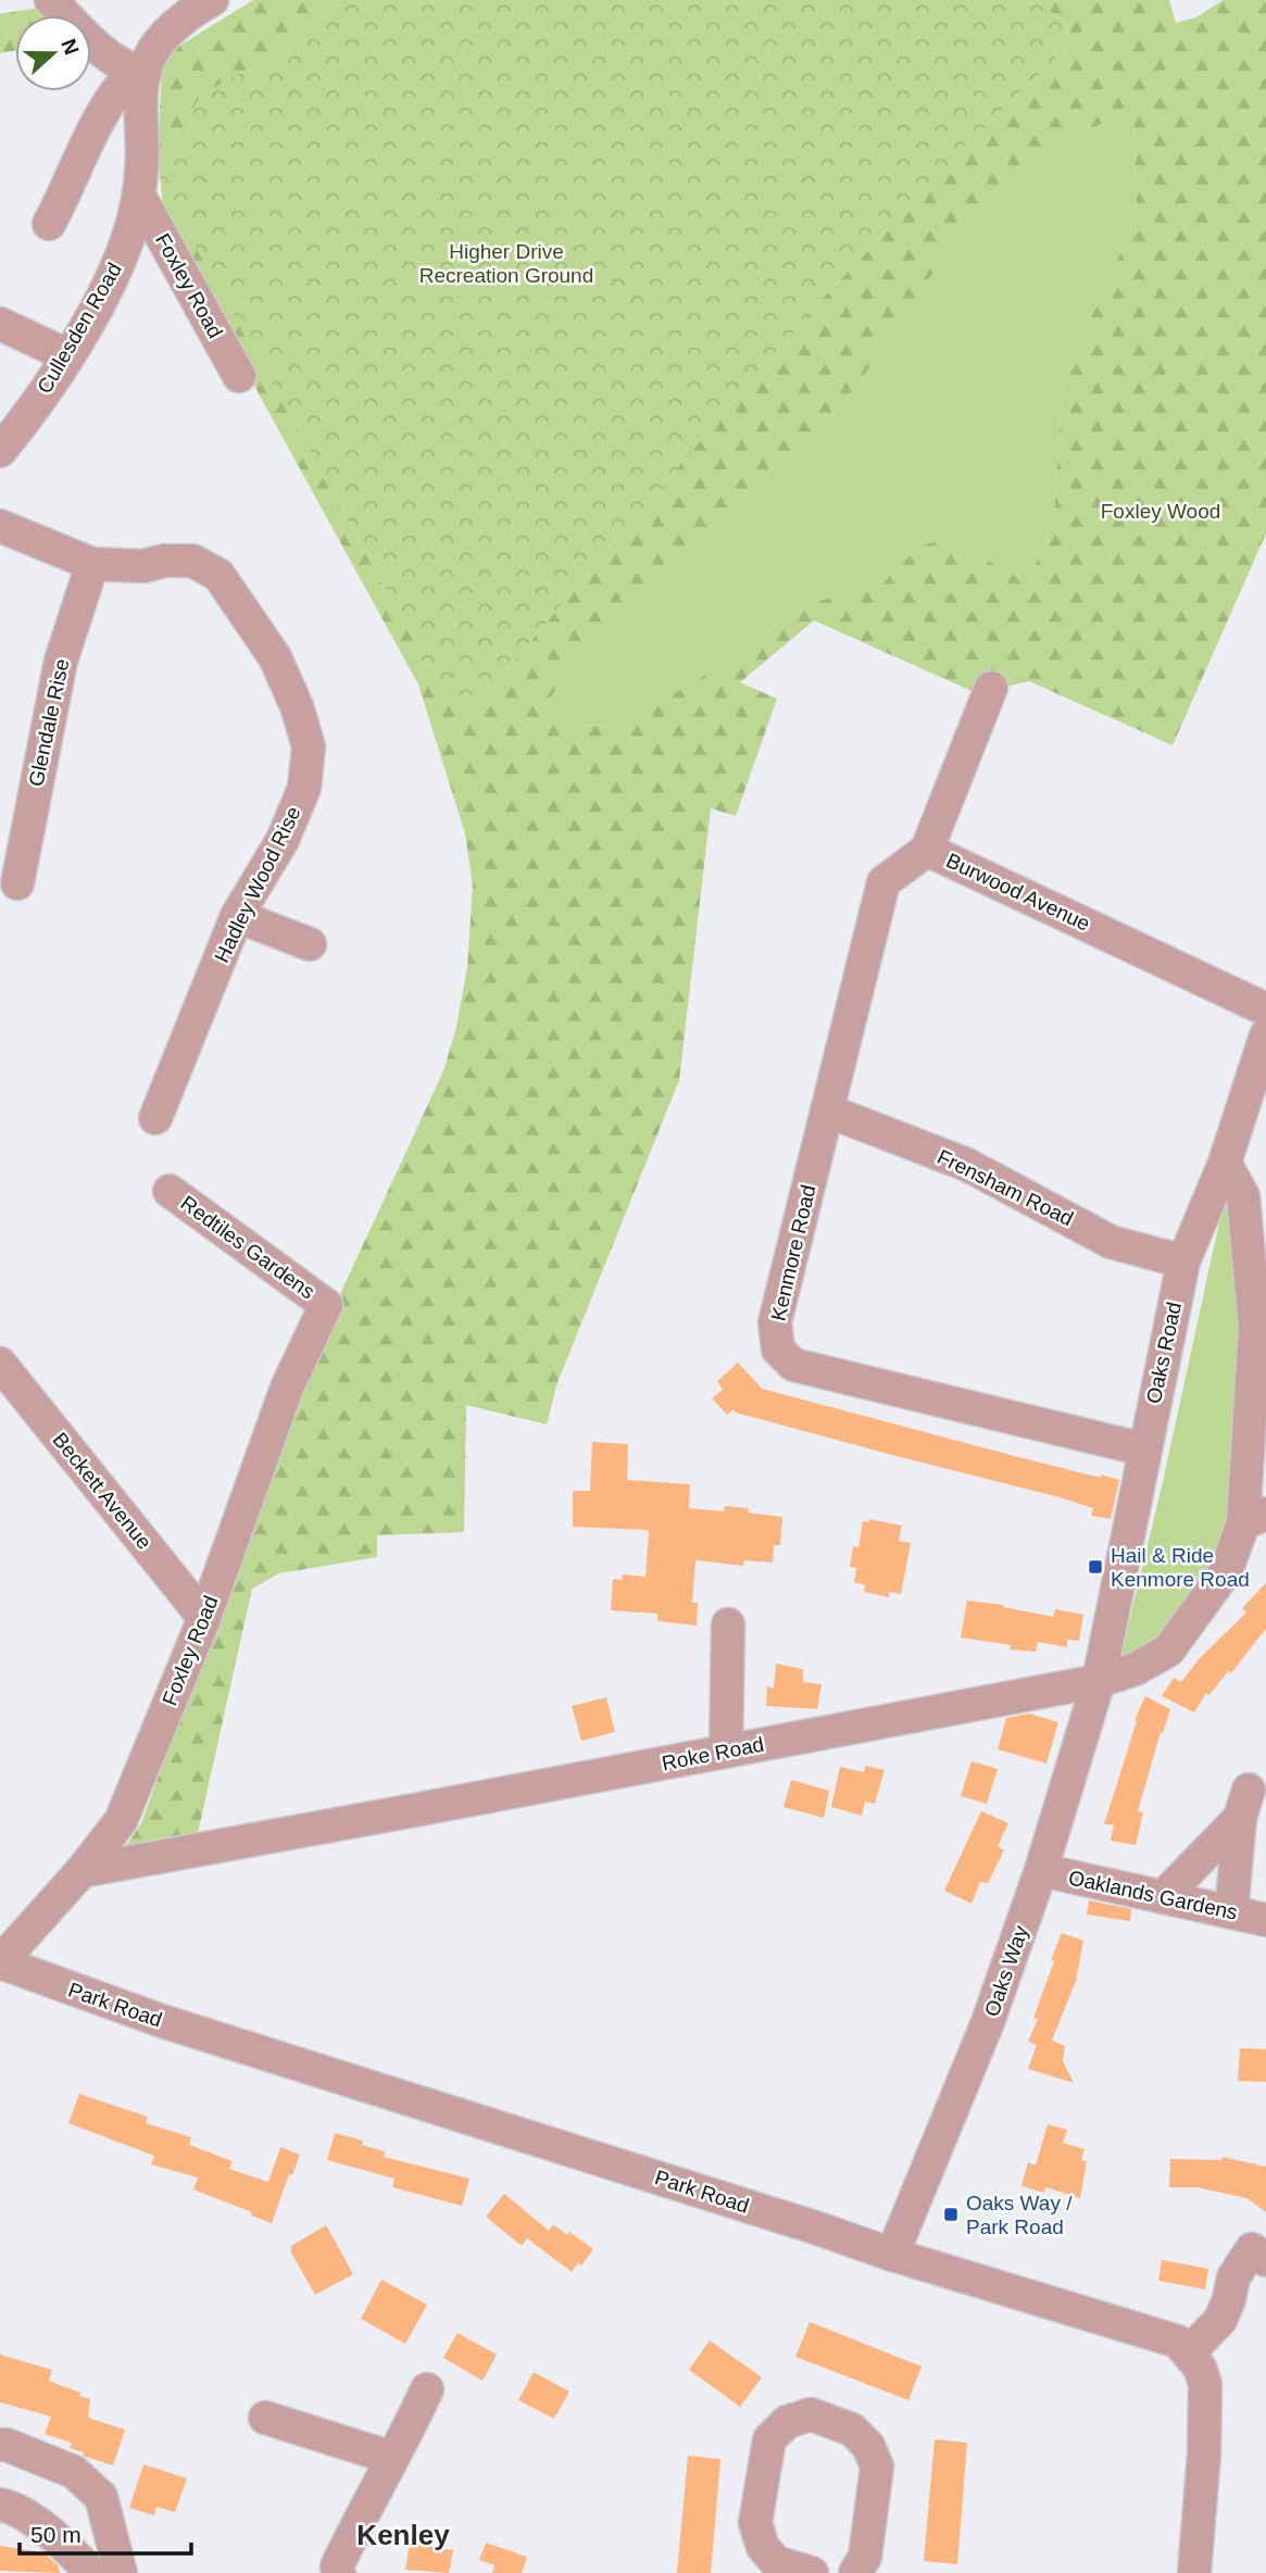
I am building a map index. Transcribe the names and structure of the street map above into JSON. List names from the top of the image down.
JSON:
{
  "streets": {
    "street": [
      "Foxley Road",
      "Cullesden Road",
      "Glendale Rise",
      "Hadley Wood Rise",
      "Burwood Avenue",
      "Frensham Road",
      "Redtiles Gardens",
      "Kenmore Road",
      "Oaks Road",
      "Beckett Avenue",
      "Roke Road",
      "Oaklands Gardens",
      "Oaks Way",
      "Park Road"
    ]
  },
  "crossings": [
    ["Foxley Road", "Cullesden Road"],
    ["Foxley Road", "Redtiles Gardens"],
    ["Foxley Road", "Beckett Avenue"],
    ["Foxley Road", "Roke Road"],
    ["Foxley Road", "Park Road"],
    ["Glendale Rise", "Hadley Wood Rise"],
    ["Burwood Avenue", "Kenmore Road"],
    ["Frensham Road", "Kenmore Road"],
    ["Frensham Road", "Oaks Road"],
    ["Kenmore Road", "Oaks Road"],
    ["Oaks Road", "Roke Road"],
    ["Oaks Road", "Oaks Way"],
    ["Roke Road", "Oaks Way"],
    ["Oaklands Gardens", "Oaks Way"],
    ["Oaks Way", "Park Road"]
  ],
  "districts": ["Kenley"],
  "parks": ["Higher Drive Recreation Ground", "Foxley Wood"],
  "places": {
    "transit": ["Hail & Ride Kenmore Road", "Oaks Way / Park Road"]
  },
  "scale_bar": "50 m",
  "north": "right"
}
